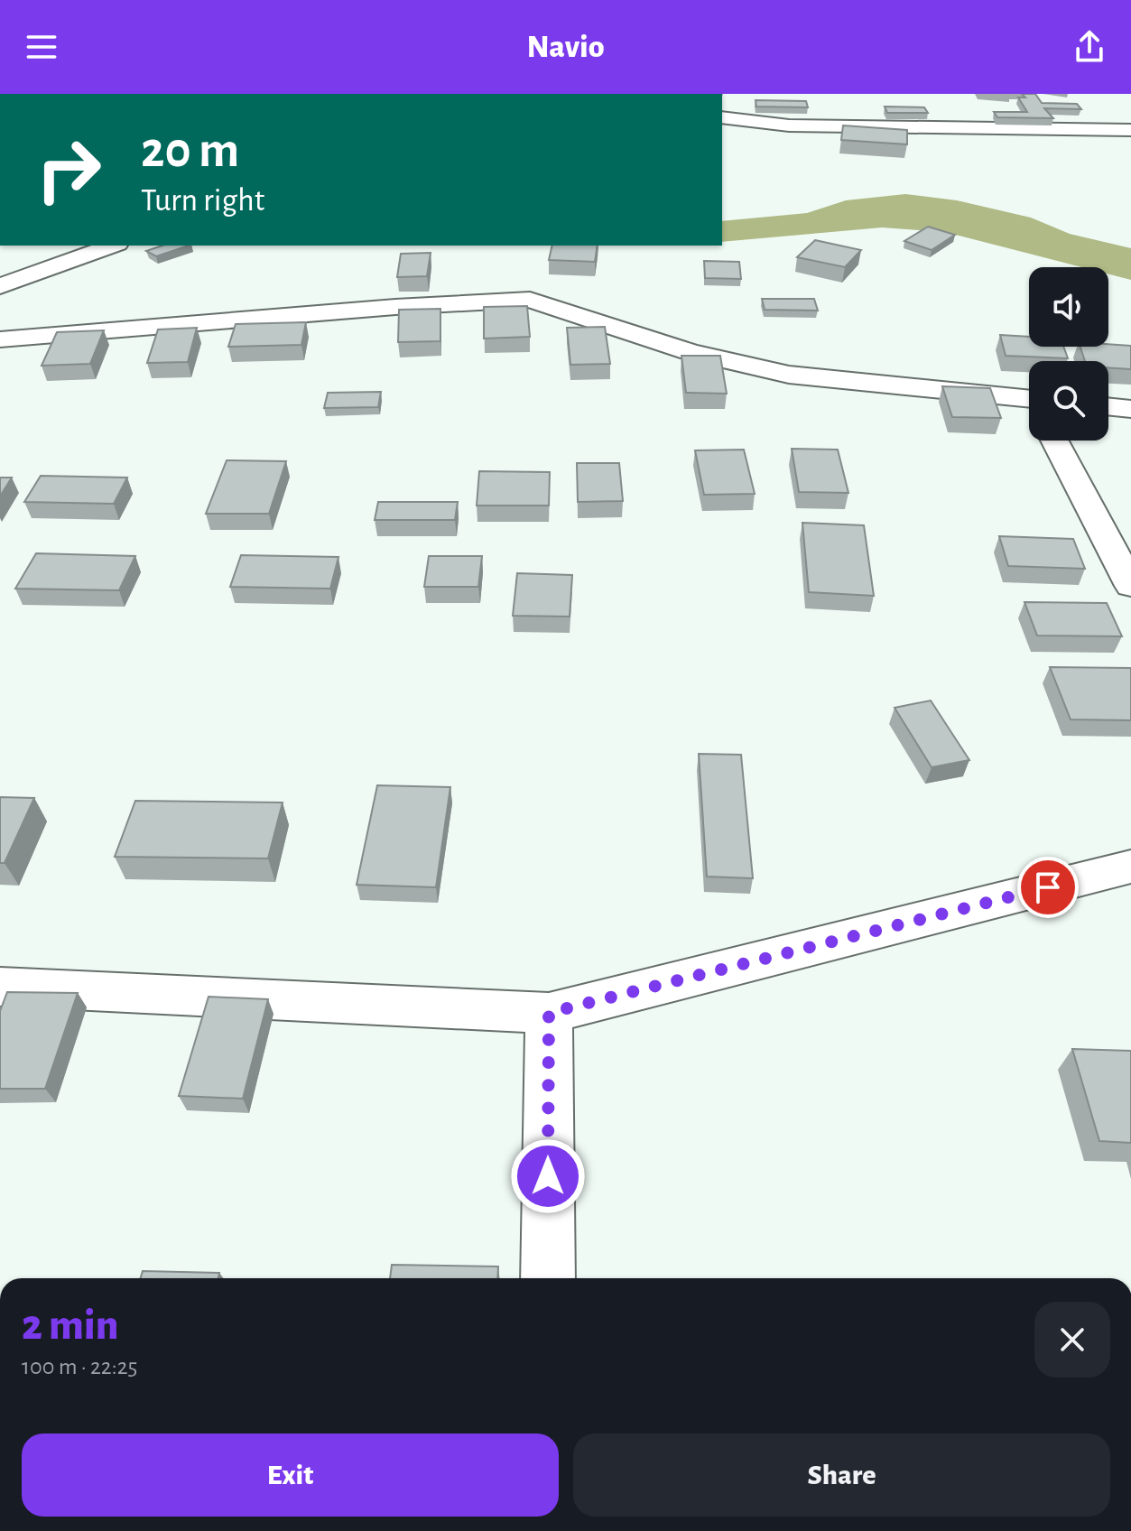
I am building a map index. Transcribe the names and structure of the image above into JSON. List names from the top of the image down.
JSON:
{
  "page": {
    "header": "Navio",
    "turn": ["20 m", "Turn right"],
    "heading": ["2 min", "100 m · 22:25"],
    "buttons": ["Exit", "Share"]
  }
}
